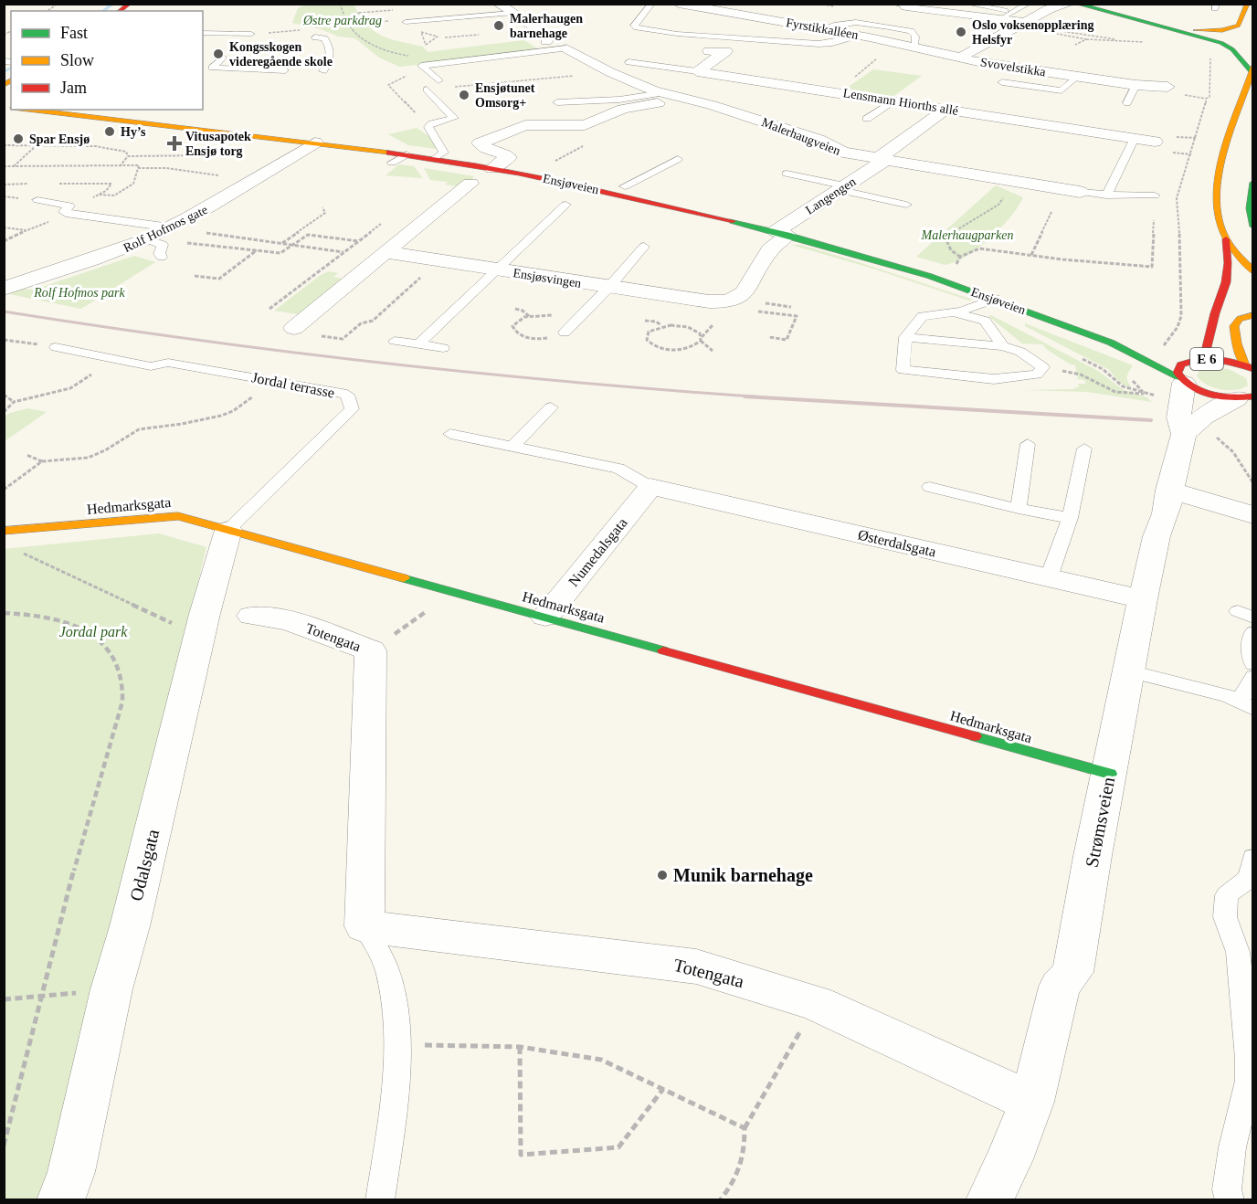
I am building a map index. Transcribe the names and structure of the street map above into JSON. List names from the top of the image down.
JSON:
{
  "streets": {
    "main road": ["Ensjøveien", "E 6", "Hedmarksgata"],
    "street": [
      "Fyrstikkalléen",
      "Svovelstikka",
      "Lensmann Hiorths allé",
      "Malerhaugveien",
      "Langengen",
      "Rolf Hofmos gate",
      "Ensjøsvingen",
      "Østerdalsgata",
      "Numedalsgata",
      "Totengata",
      "Strømsveien",
      "Odalsgata"
    ],
    "lane": ["Jordal terrasse"]
  },
  "crossings": [
    ["Fyrstikkalléen", "Svovelstikka"],
    ["Lensmann Hiorths allé", "Langengen"],
    ["Malerhaugveien", "Langengen"],
    ["Ensjøveien", "Langengen"],
    ["Ensjøveien", "Rolf Hofmos gate"],
    ["Ensjøveien", "Ensjøsvingen"],
    ["Ensjøveien", "E 6"],
    ["Ensjøveien", "Strømsveien"],
    ["Langengen", "Ensjøsvingen"],
    ["E 6", "Strømsveien"],
    ["Jordal terrasse", "Hedmarksgata"],
    ["Jordal terrasse", "Odalsgata"],
    ["Hedmarksgata", "Numedalsgata"],
    ["Hedmarksgata", "Strømsveien"],
    ["Hedmarksgata", "Odalsgata"],
    ["Østerdalsgata", "Numedalsgata"],
    ["Østerdalsgata", "Strømsveien"],
    ["Totengata", "Strømsveien"]
  ],
  "parks": [
    "Østre parkdrag",
    "Malerhaugparken",
    "Rolf Hofmos park",
    "Jordal park"
  ],
  "places": {
    "other": [
      "Malerhaugen barnehage",
      "Oslo voksenopplæring Helsfyr",
      "Kongsskogen videregående skole",
      "Ensjøtunet Omsorg+",
      "Hy’s",
      "Spar Ensjø",
      "Munik barnehage"
    ],
    "health": ["Vitusapotek Ensjø torg"]
  },
  "legend": ["Fast", "Slow", "Jam"]
}
